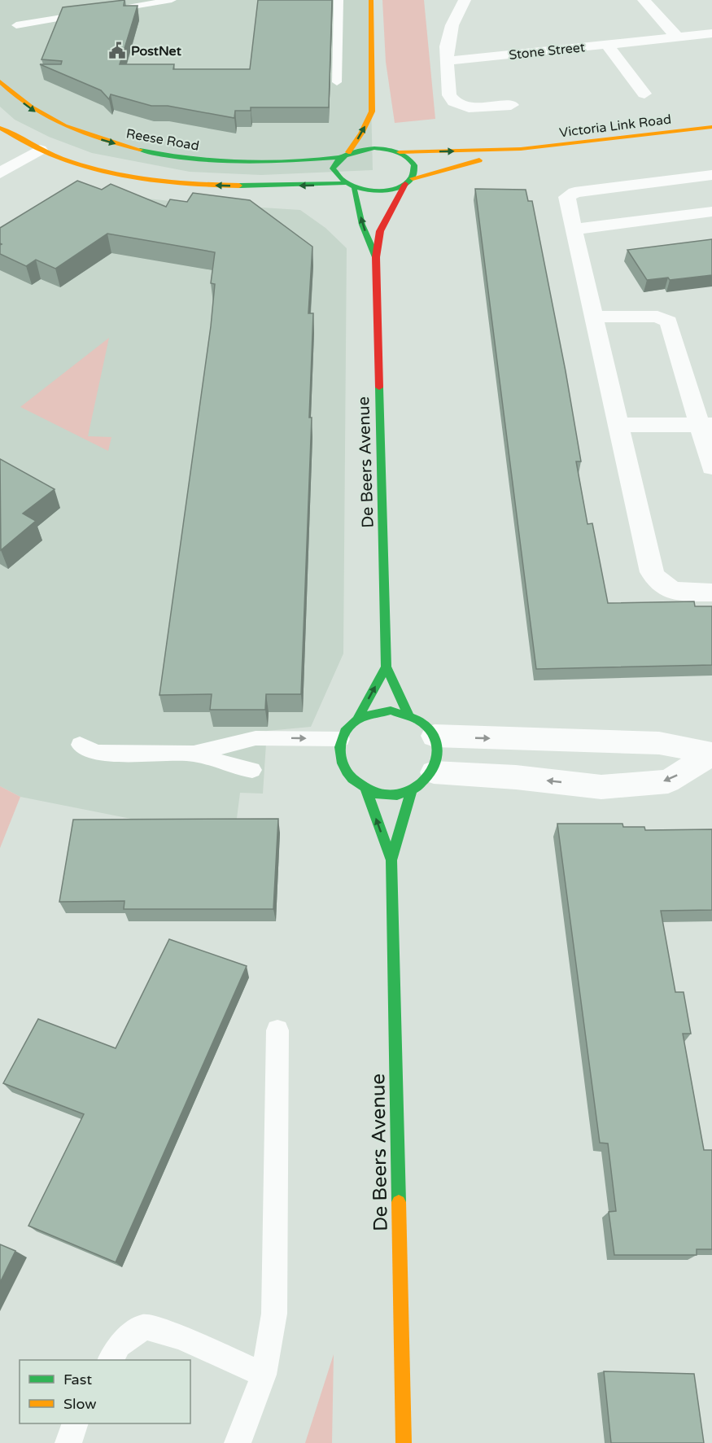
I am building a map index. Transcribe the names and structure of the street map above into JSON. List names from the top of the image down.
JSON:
{
  "streets": {
    "street": [
      "Stone Street",
      "Victoria Link Road",
      "Reese Road",
      "De Beers Avenue"
    ]
  },
  "crossings": [
    ["Victoria Link Road", "Reese Road"],
    ["Victoria Link Road", "De Beers Avenue"]
  ],
  "places": {
    "public building": ["PostNet"]
  },
  "legend": ["Fast", "Slow"]
}
